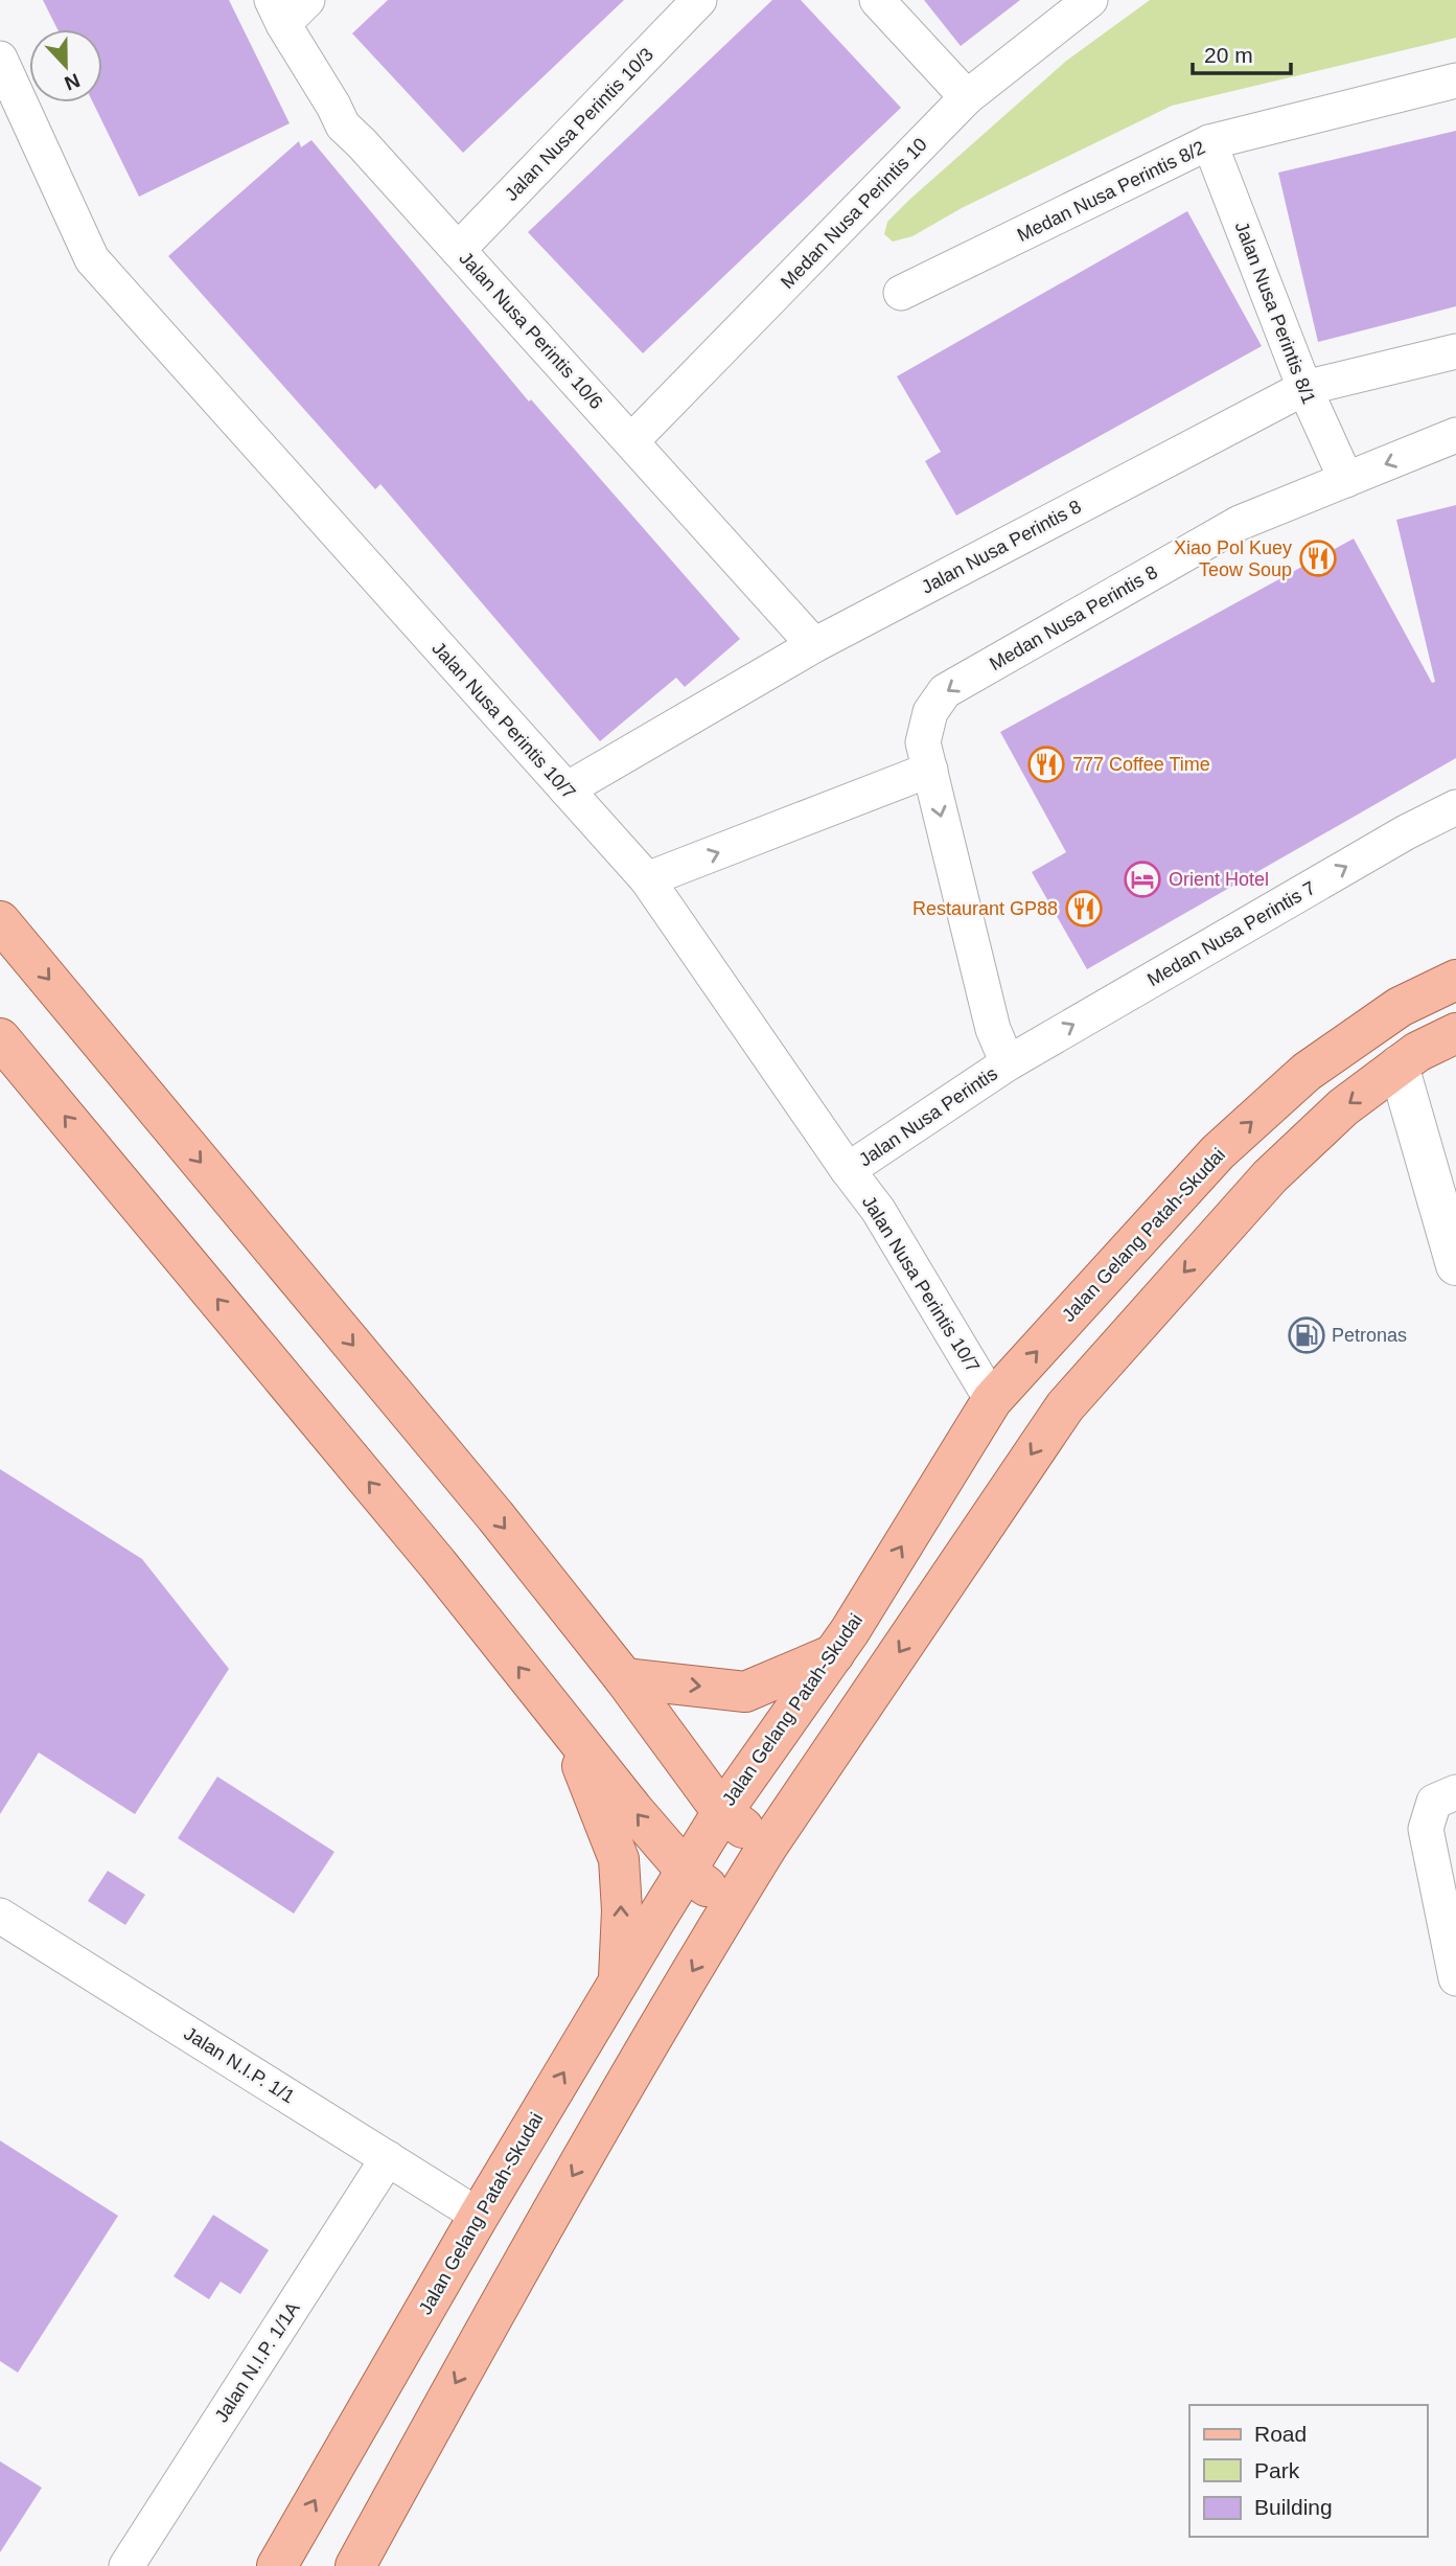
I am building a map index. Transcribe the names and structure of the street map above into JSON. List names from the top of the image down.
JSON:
{
  "streets": {
    "main road": ["Jalan Gelang Patah-Skudai"],
    "street": [
      "Jalan Nusa Perintis 10/3",
      "Medan Nusa Perintis 8/2",
      "Medan Nusa Perintis 10",
      "Jalan Nusa Perintis 8/1",
      "Jalan Nusa Perintis 10/6",
      "Jalan Nusa Perintis 8",
      "Medan Nusa Perintis 8",
      "Jalan Nusa Perintis 10/7",
      "Medan Nusa Perintis 7",
      "Jalan Nusa Perintis",
      "Jalan N.I.P. 1/1",
      "Jalan N.I.P. 1/1A"
    ]
  },
  "crossings": [
    ["Jalan Nusa Perintis 10/3", "Jalan Nusa Perintis 10/6"],
    ["Medan Nusa Perintis 8/2", "Jalan Nusa Perintis 8/1"],
    ["Medan Nusa Perintis 10", "Jalan Nusa Perintis 10/6"],
    ["Jalan Nusa Perintis 8/1", "Jalan Nusa Perintis 8"],
    ["Jalan Nusa Perintis 8/1", "Medan Nusa Perintis 8"],
    ["Jalan Nusa Perintis 10/6", "Jalan Nusa Perintis 8"],
    ["Jalan Nusa Perintis 8", "Jalan Nusa Perintis 10/7"],
    ["Jalan Nusa Perintis 10/7", "Jalan Nusa Perintis"],
    ["Jalan Nusa Perintis 10/7", "Jalan Gelang Patah-Skudai"],
    ["Medan Nusa Perintis 7", "Jalan Nusa Perintis"],
    ["Jalan Gelang Patah-Skudai", "Jalan N.I.P. 1/1"],
    ["Jalan N.I.P. 1/1", "Jalan N.I.P. 1/1A"]
  ],
  "one_way": ["Medan Nusa Perintis 8", "Medan Nusa Perintis 7"],
  "places": {
    "restaurant": ["Xiao Pol Kuey Teow Soup", "777 Coffee Time", "Restaurant GP88"],
    "hotel": ["Orient Hotel"],
    "fuel station": ["Petronas"]
  },
  "legend": ["Road", "Park", "Building"],
  "scale_bar": "20 m",
  "north": "bottom"
}
